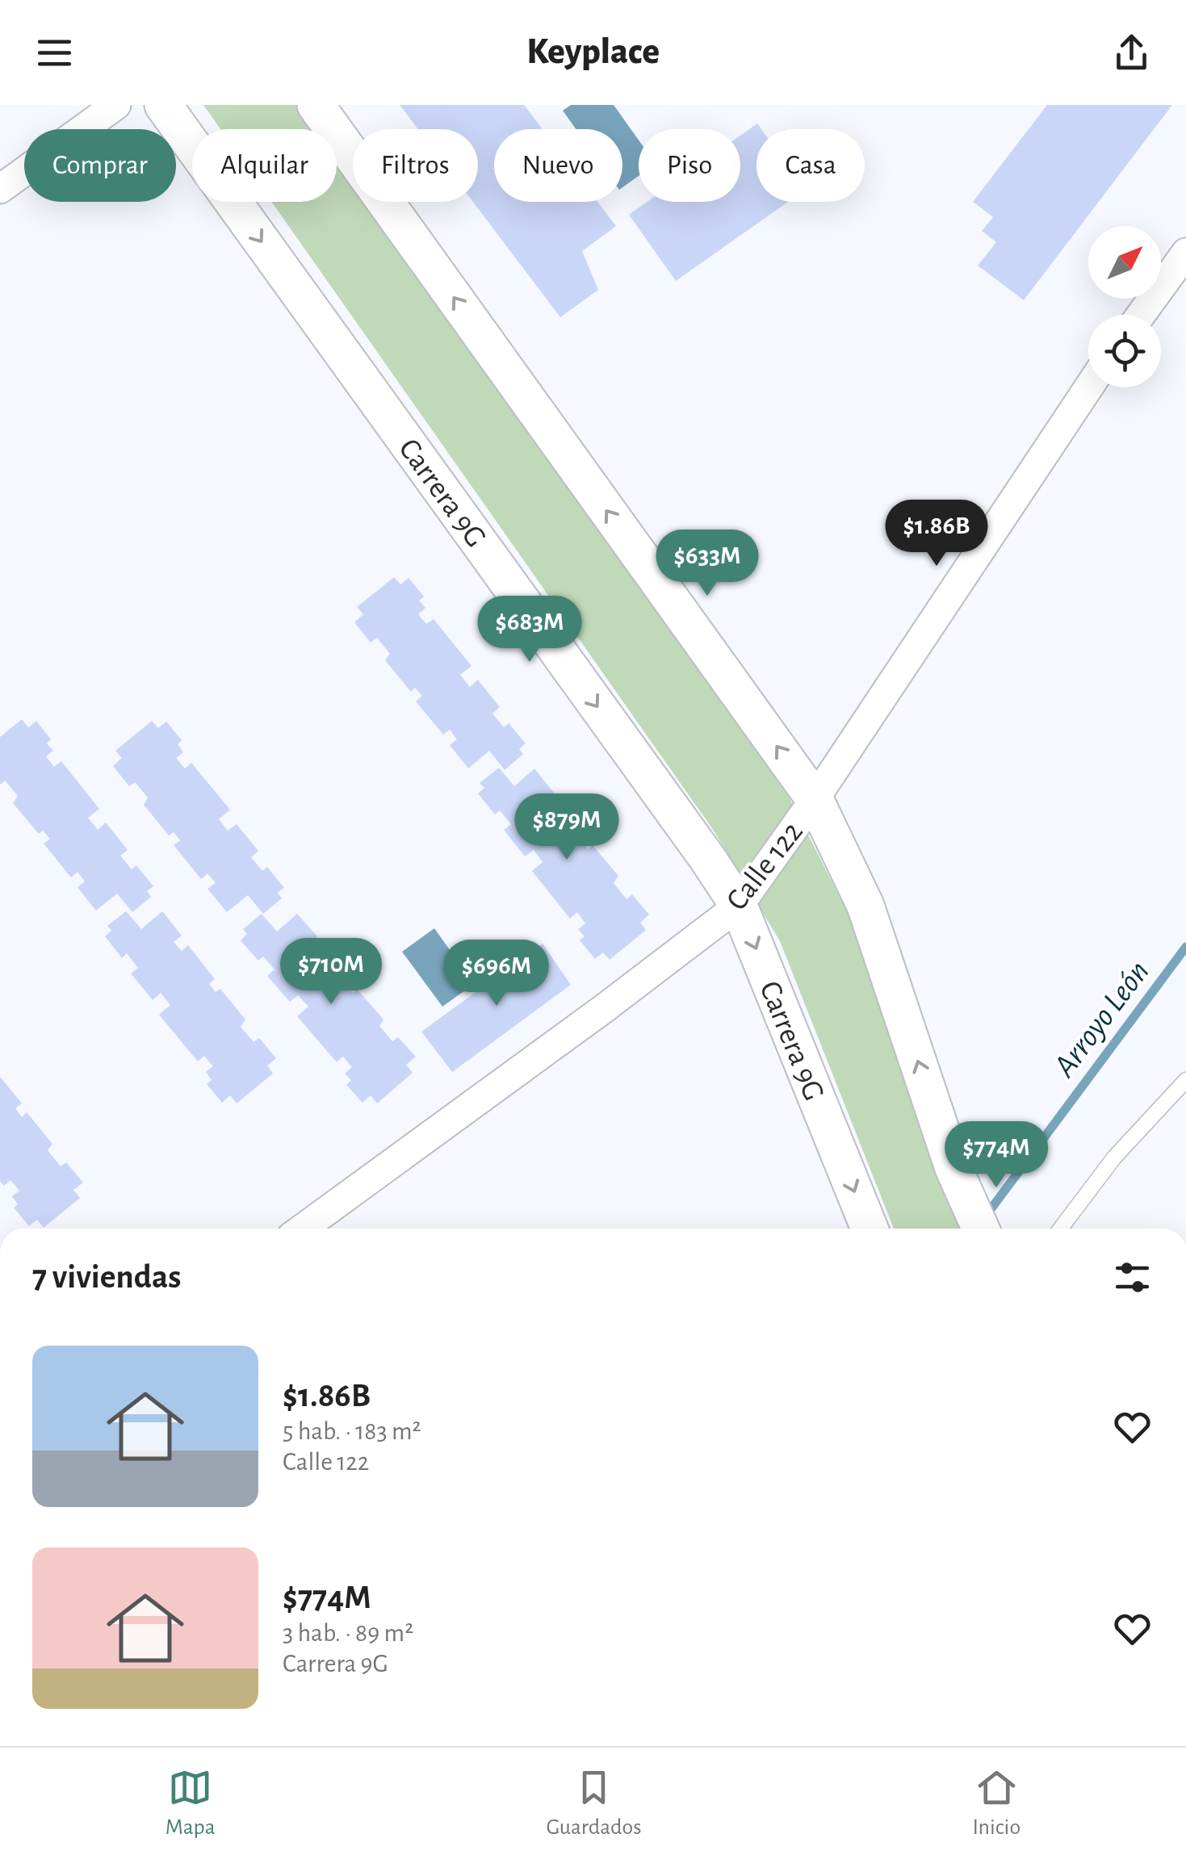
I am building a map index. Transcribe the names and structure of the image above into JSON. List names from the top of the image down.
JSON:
{
  "streets": {
    "street": ["Carrera 9G", "Calle 122"]
  },
  "crossings": [
    ["Carrera 9G", "Calle 122"]
  ],
  "water": ["Arroyo León"],
  "north": "top right",
  "page": {
    "header": "Keyplace",
    "chip": [
      "Comprar",
      "Alquilar",
      "Filtros",
      "Nuevo",
      "Piso",
      "Casa"
    ],
    "price": [
      "$1.86B",
      "$633M",
      "$683M",
      "$879M",
      "$710M",
      "$696M",
      "$774M"
    ],
    "heading": "7 viviendas",
    "list": [
      {
        "name": "$1.86B",
        "note": "5 hab. · 183 m² · Calle 122"
      },
      {
        "name": "$774M",
        "note": "3 hab. · 89 m² · Carrera 9G"
      }
    ],
    "tabs": ["Mapa", "Guardados", "Inicio"]
  }
}
